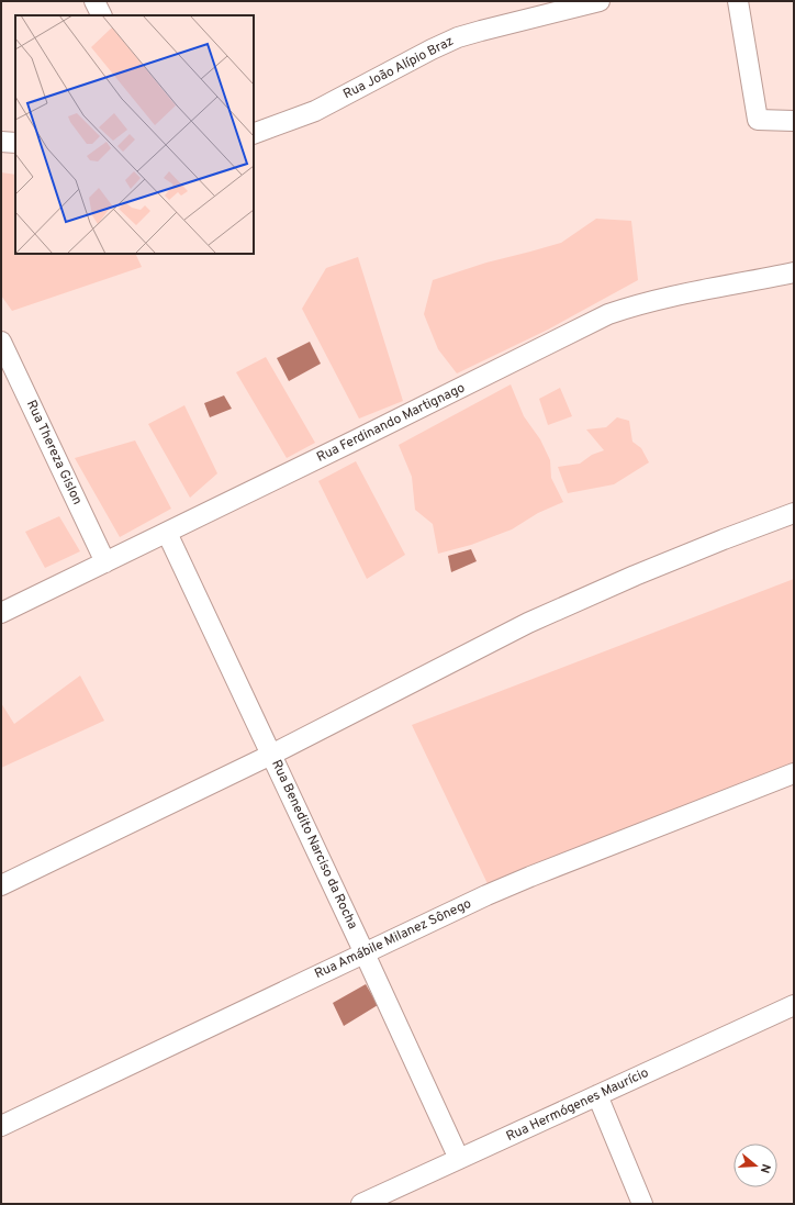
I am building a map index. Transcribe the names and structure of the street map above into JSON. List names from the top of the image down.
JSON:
{
  "streets": {
    "street": [
      "Rua João Alípio Braz",
      "Rua Ferdinando Martignago",
      "Rua Thereza Gislon",
      "Rua Benedito Narciso da Rocha",
      "Rua Amábile Milanez Sônego",
      "Rua Hermógenes Maurício"
    ]
  },
  "crossings": [
    ["Rua Ferdinando Martignago", "Rua Thereza Gislon"],
    ["Rua Ferdinando Martignago", "Rua Benedito Narciso da Rocha"],
    ["Rua Benedito Narciso da Rocha", "Rua Amábile Milanez Sônego"],
    ["Rua Benedito Narciso da Rocha", "Rua Hermógenes Maurício"]
  ],
  "north": "right"
}
